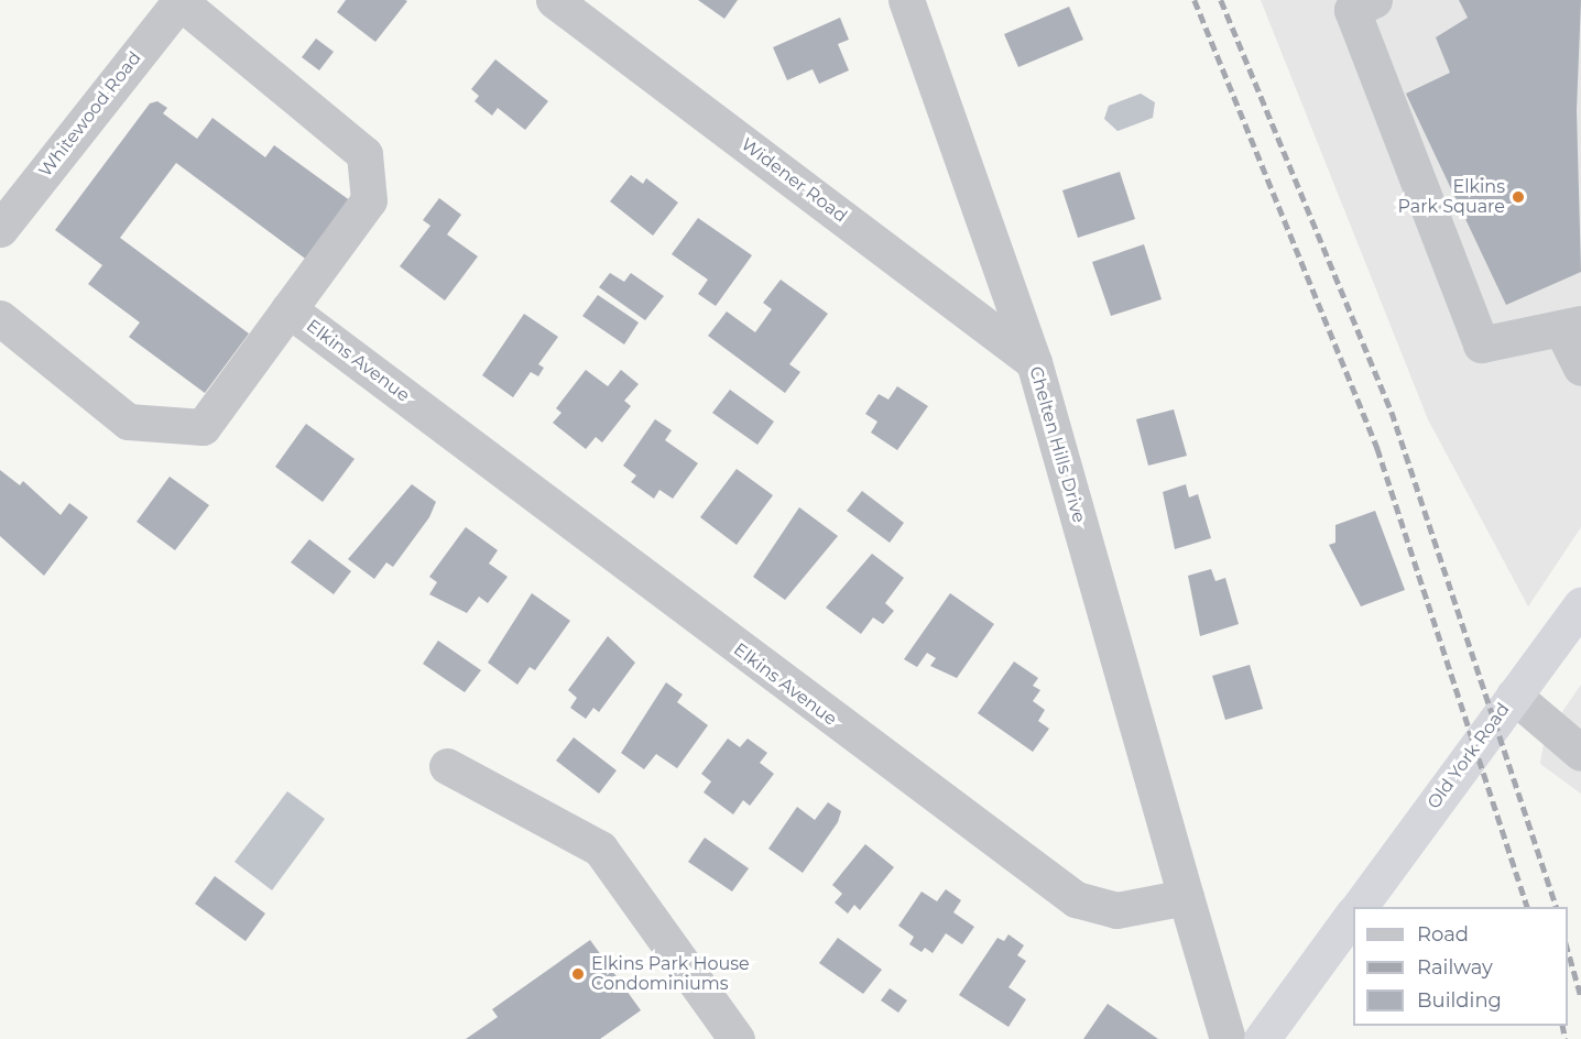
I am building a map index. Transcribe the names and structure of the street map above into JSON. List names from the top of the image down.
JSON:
{
  "streets": {
    "highway": ["Old York Road"],
    "street": [
      "Whitewood Road",
      "Widener Road",
      "Elkins Avenue",
      "Chelten Hills Drive"
    ]
  },
  "crossings": [
    ["Whitewood Road", "Elkins Avenue"],
    ["Widener Road", "Chelten Hills Drive"],
    ["Elkins Avenue", "Chelten Hills Drive"]
  ],
  "places": ["Elkins Park Square", "Elkins Park House Condominiums"],
  "legend": ["Road", "Railway", "Building"]
}
